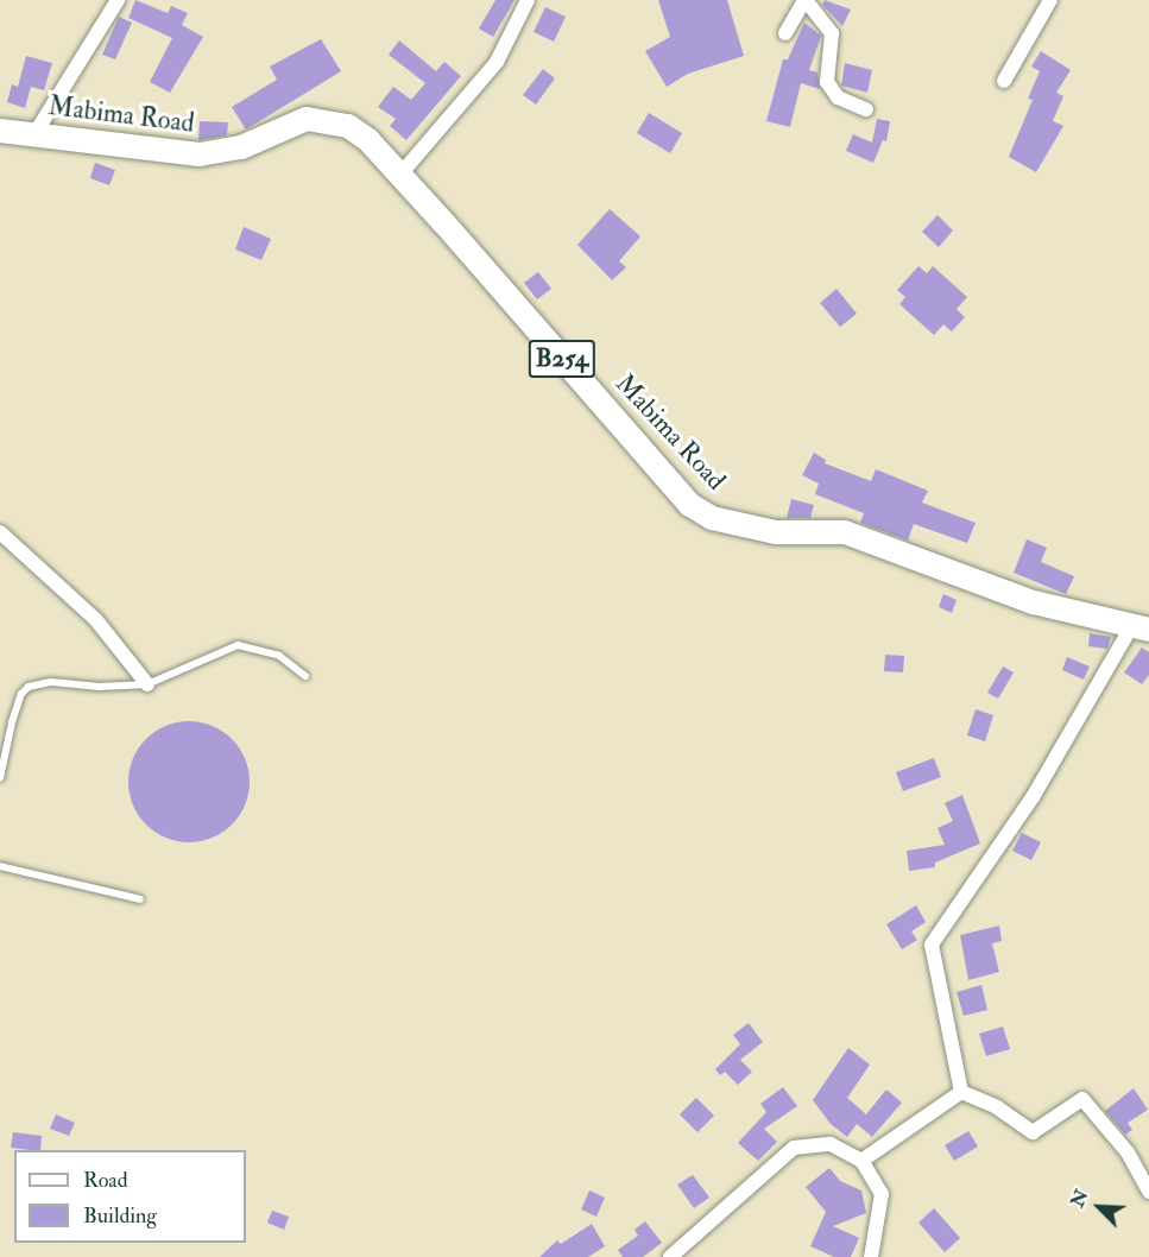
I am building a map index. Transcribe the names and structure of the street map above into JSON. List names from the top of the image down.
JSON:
{
  "streets": {
    "main road": ["Mabima Road", "B254"]
  },
  "legend": ["Road", "Building"],
  "north": "top left"
}
